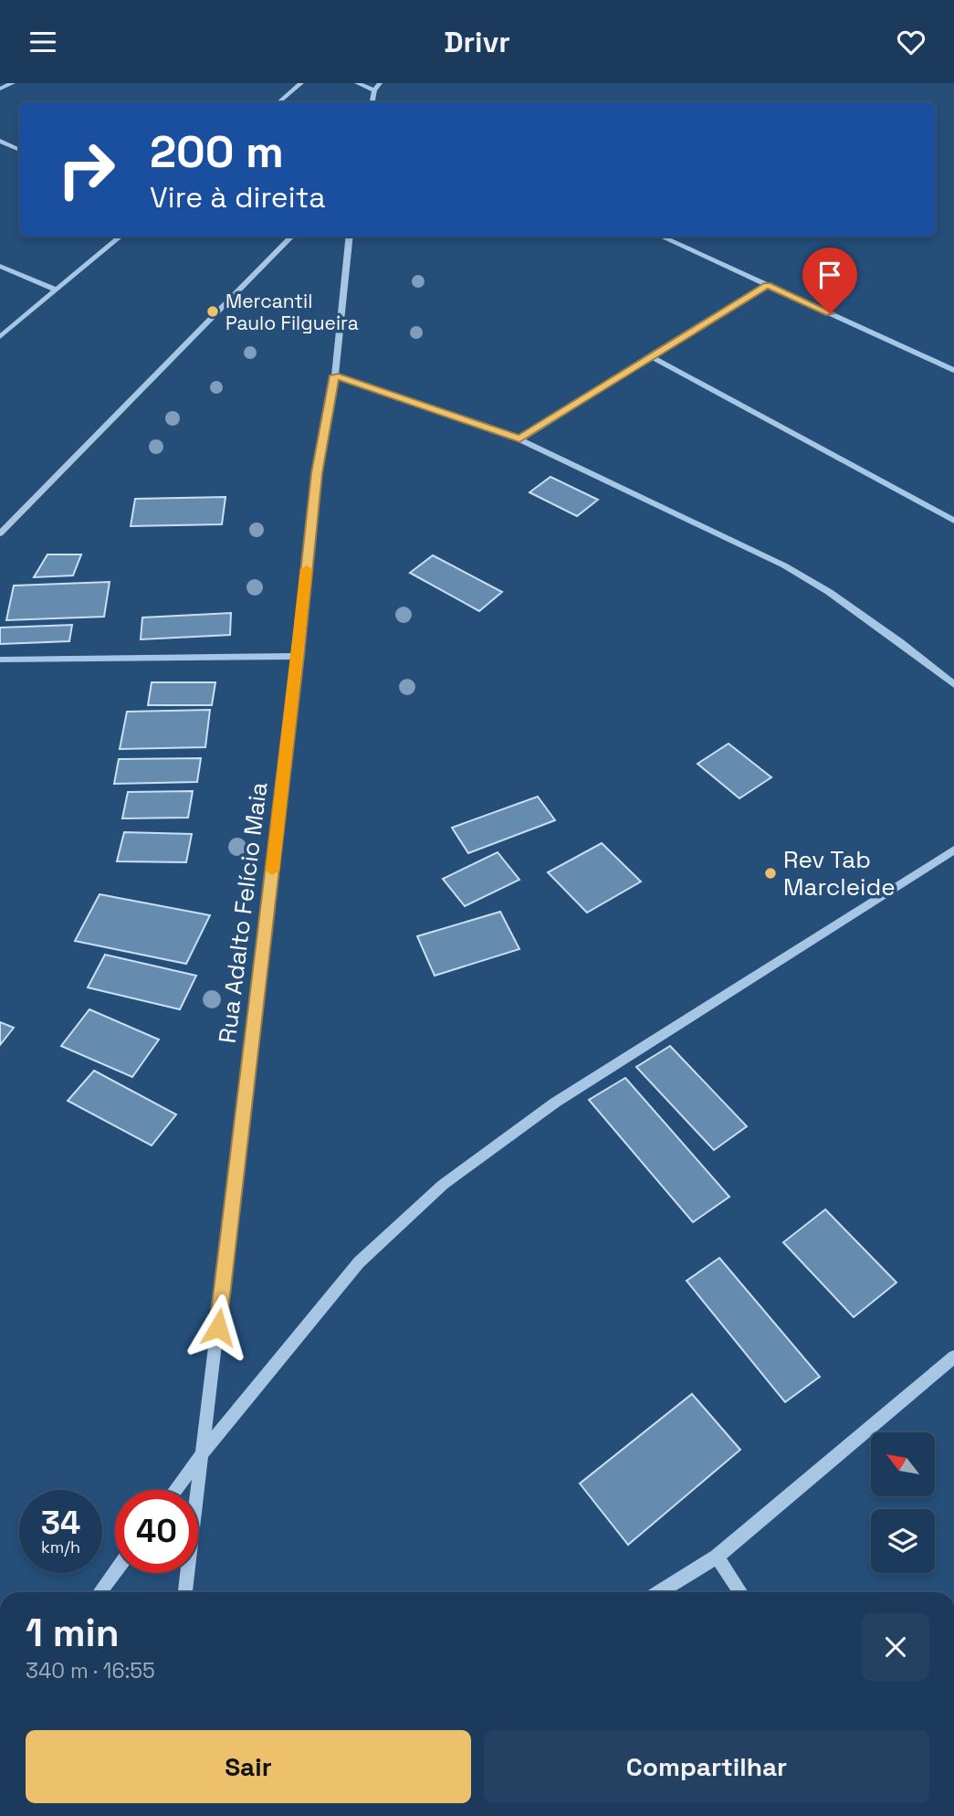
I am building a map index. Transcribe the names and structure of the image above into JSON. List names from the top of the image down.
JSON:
{
  "streets": {
    "street": ["Rua Adalto Felício Maia"]
  },
  "places": ["Mercantil Paulo Filgueira", "Rev Tab Marcleide"],
  "north": "top left",
  "page": {
    "header": "Drivr",
    "turn": ["200 m", "Vire à direita"],
    "speed": "34 km/h",
    "limit": "40",
    "heading": ["1 min", "340 m · 16:55"],
    "buttons": ["Sair", "Compartilhar"]
  }
}
